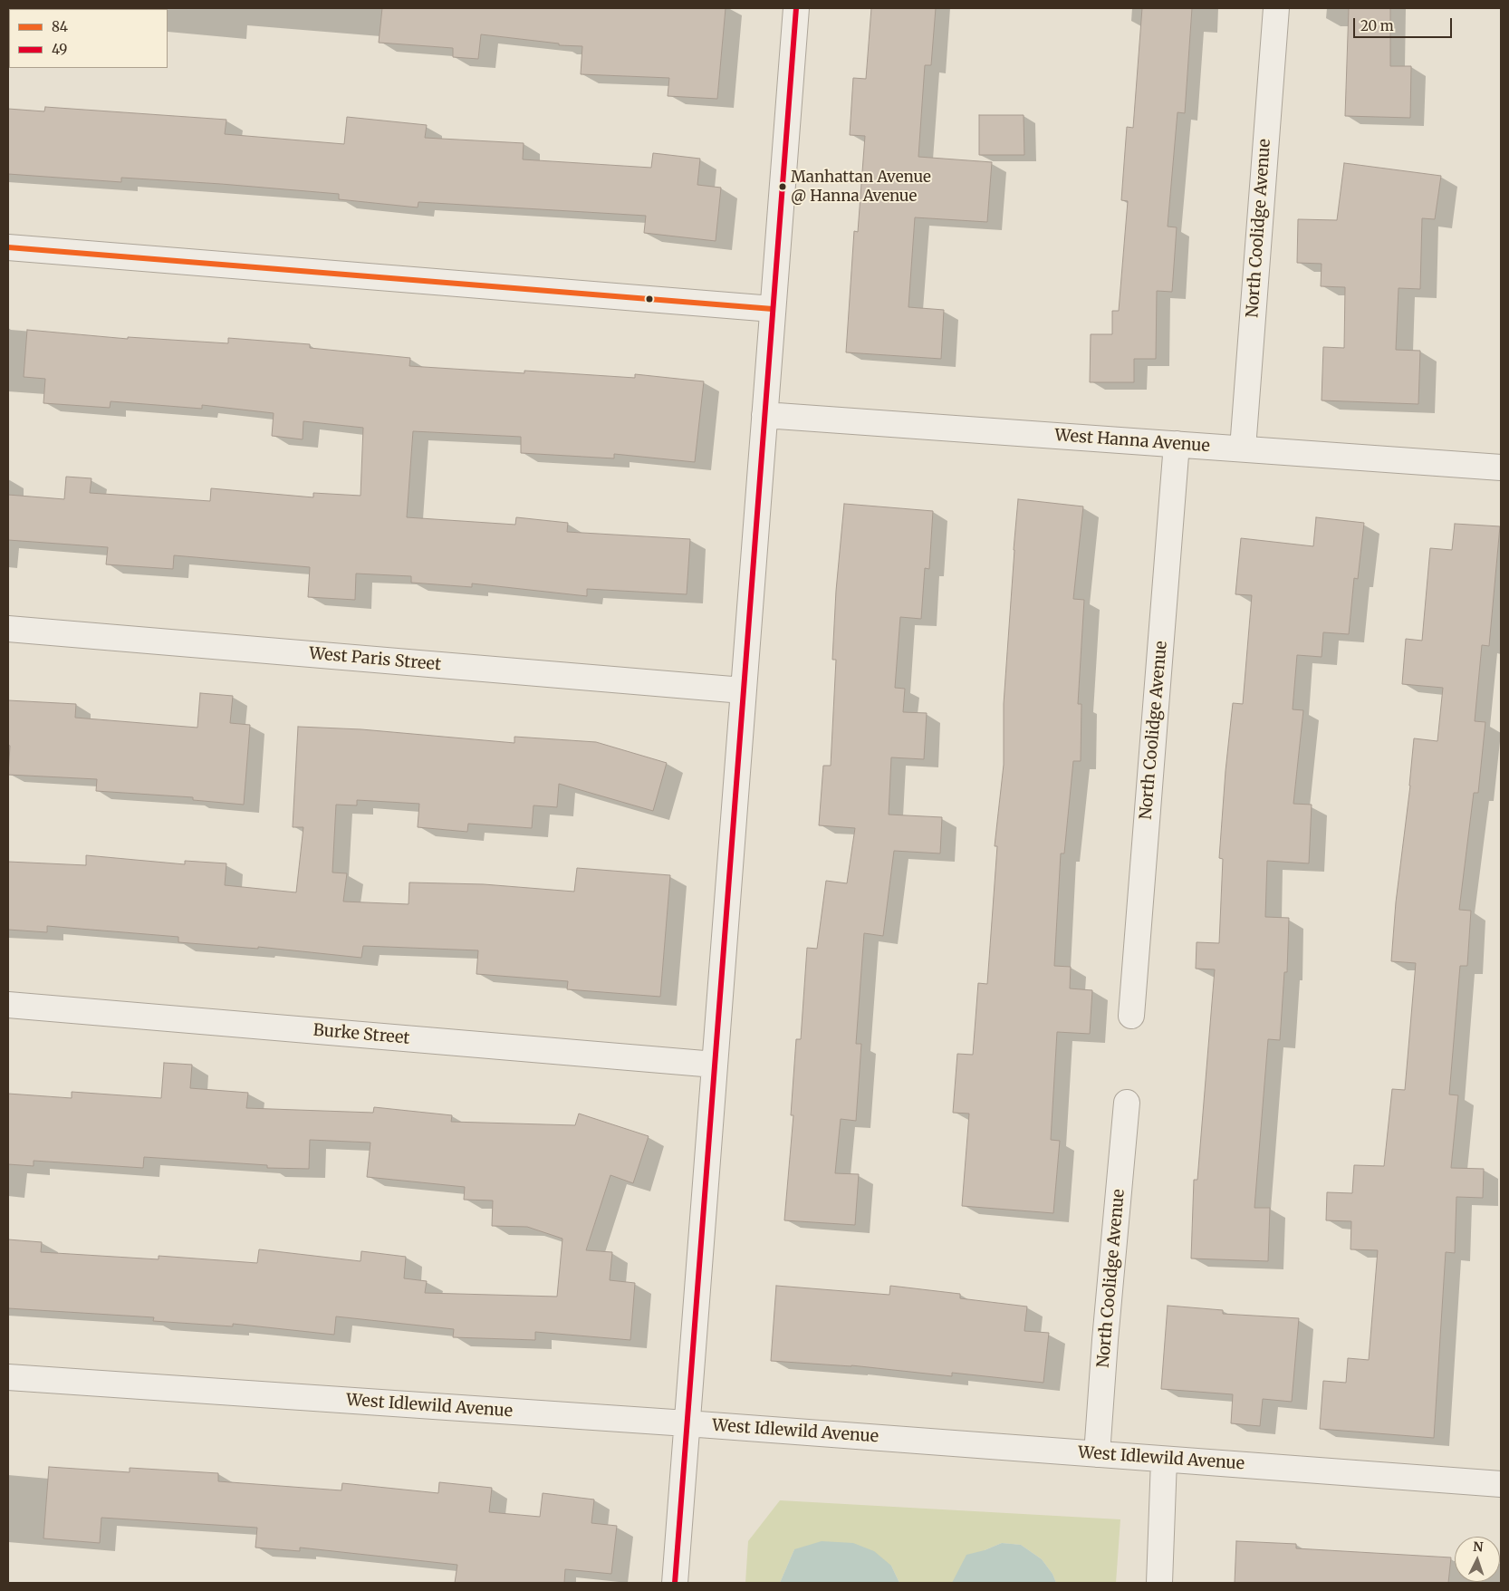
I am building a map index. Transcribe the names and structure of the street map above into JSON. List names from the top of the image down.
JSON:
{
  "streets": {
    "street": [
      "North Coolidge Avenue",
      "West Hanna Avenue",
      "West Paris Street",
      "Burke Street",
      "West Idlewild Avenue"
    ]
  },
  "crossings": [
    ["North Coolidge Avenue", "West Hanna Avenue"],
    ["North Coolidge Avenue", "West Idlewild Avenue"]
  ],
  "places": ["Manhattan Avenue @ Hanna Avenue"],
  "lines": ["transit line 49", "transit line 84"],
  "legend": ["84", "49"],
  "scale_bar": "20 m",
  "north": "top"
}
